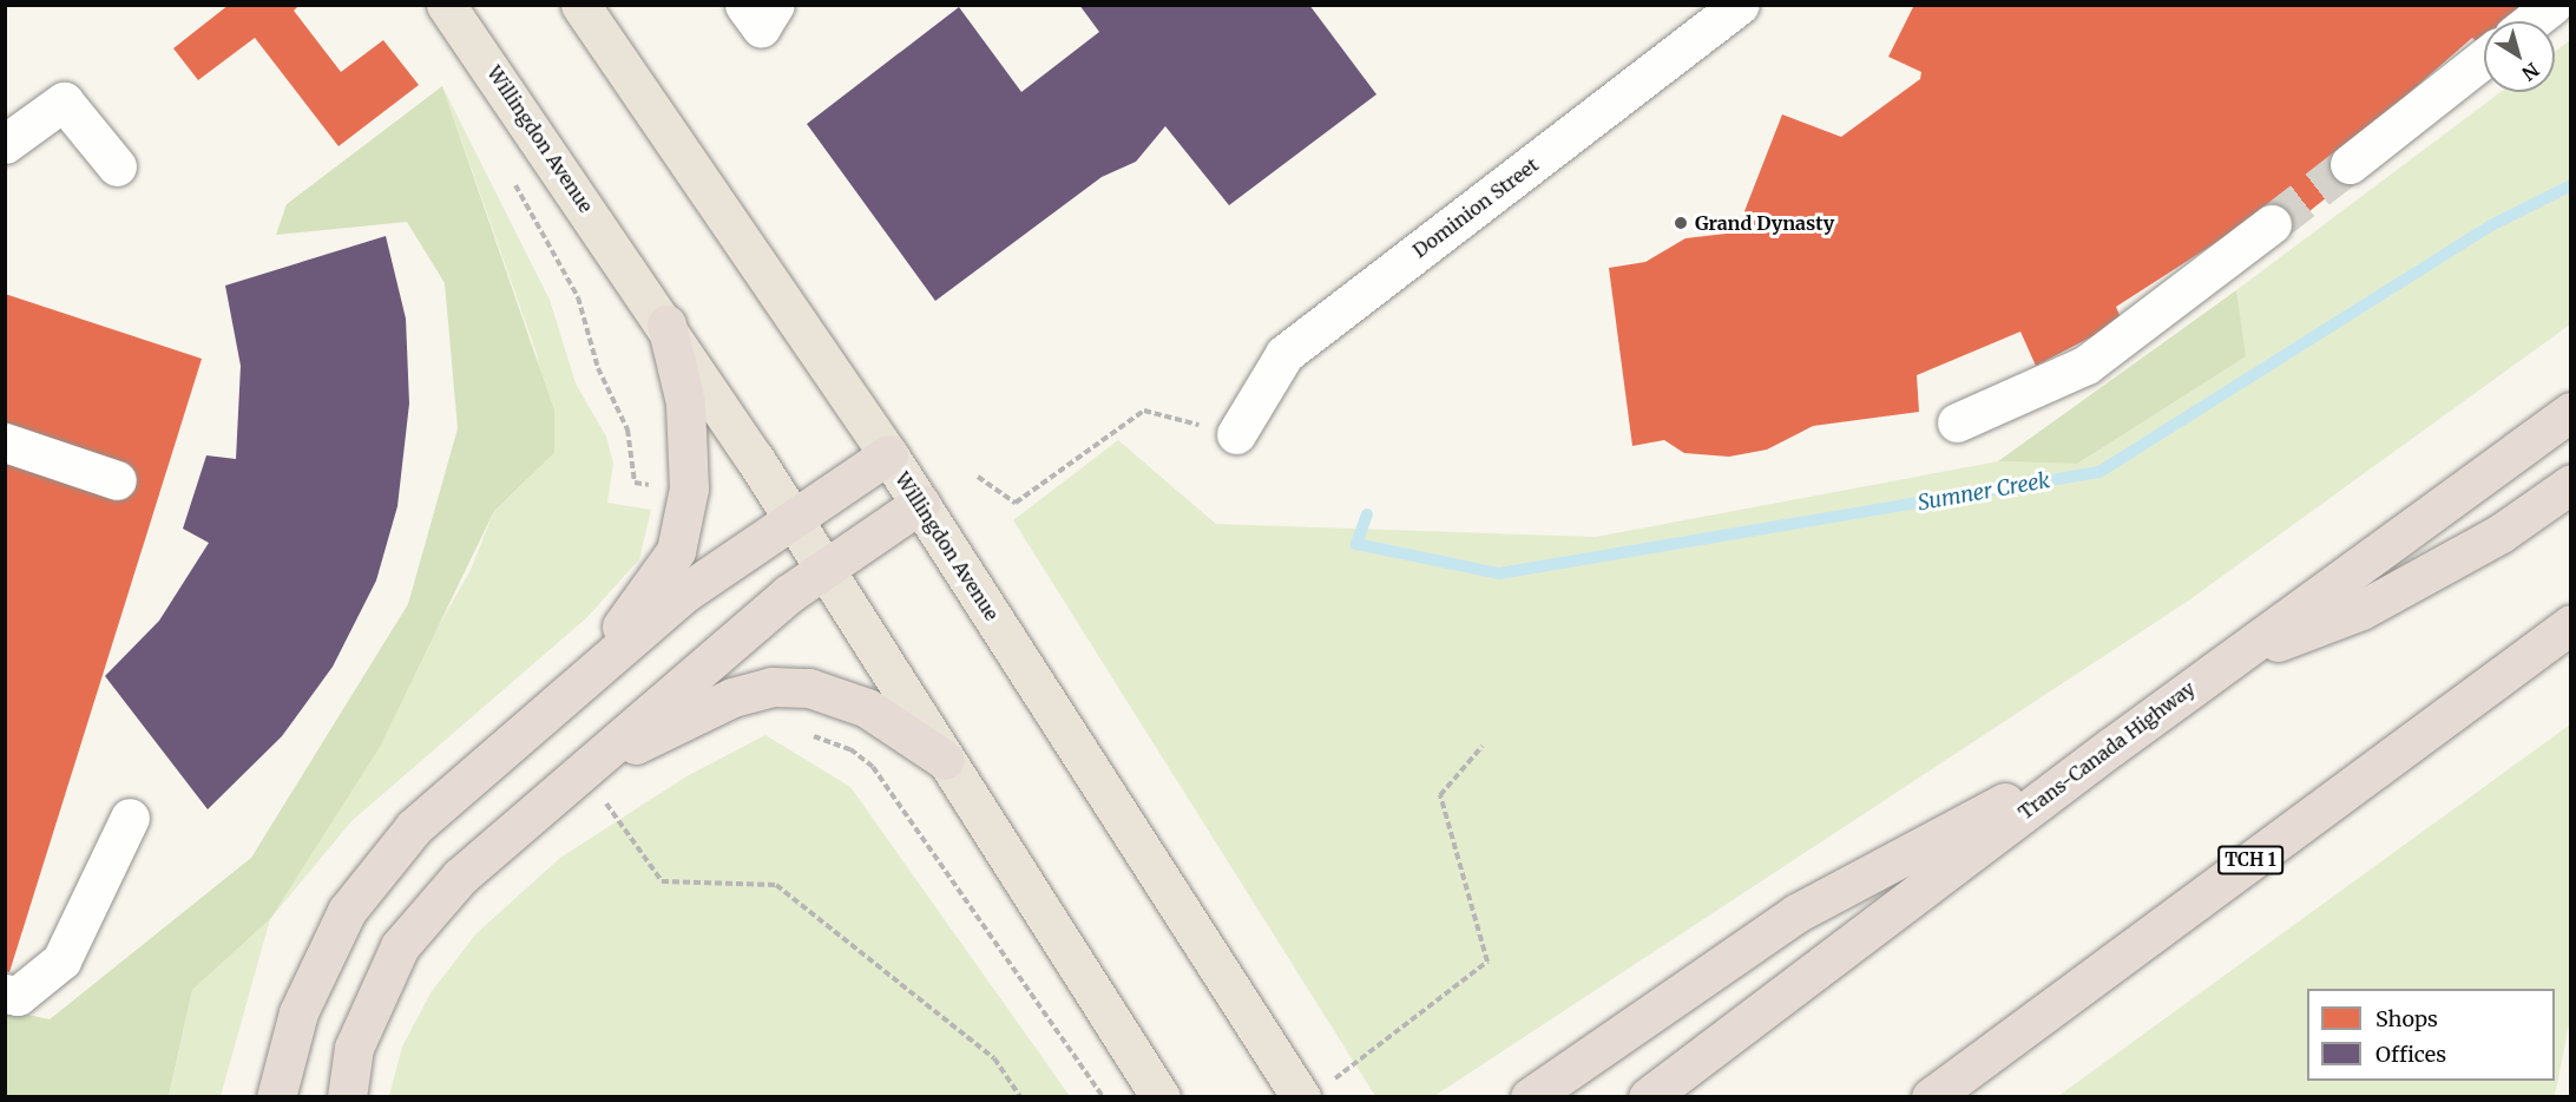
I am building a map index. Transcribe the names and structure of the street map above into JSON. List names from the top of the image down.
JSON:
{
  "streets": {
    "highway": ["Trans-Canada Highway", "TCH 1"],
    "main road": ["Willingdon Avenue"],
    "street": ["Dominion Street"]
  },
  "water": ["Sumner Creek"],
  "places": ["Grand Dynasty"],
  "legend": ["Shops", "Offices"],
  "north": "bottom right"
}
